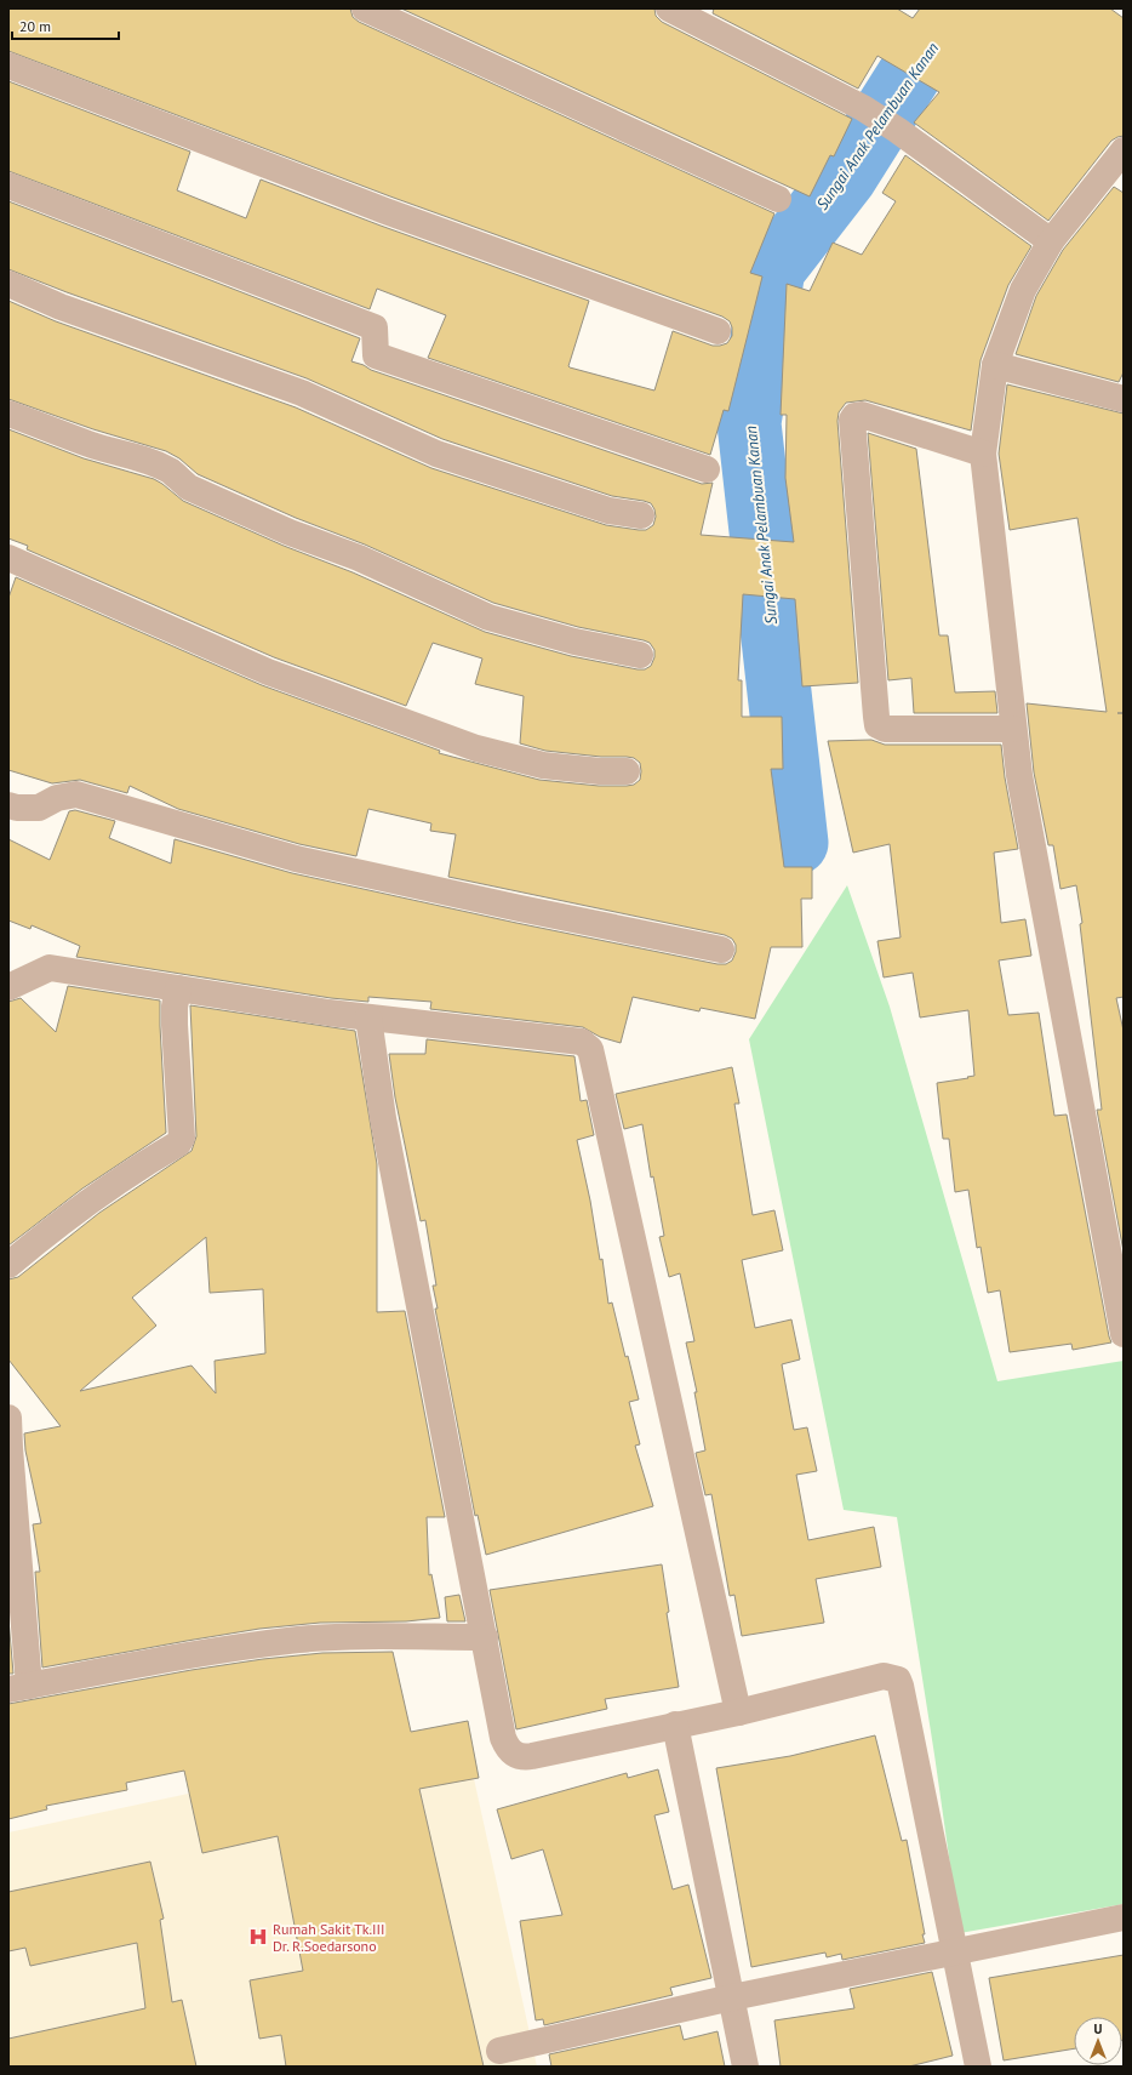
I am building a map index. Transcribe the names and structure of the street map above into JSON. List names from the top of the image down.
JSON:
{
  "water": ["Sungai Anak Pelambuan Kanan"],
  "places": {
    "hospital": ["Rumah Sakit Tk.III Dr. R.Soedarsono"]
  },
  "scale_bar": "20 m",
  "north": "top"
}
